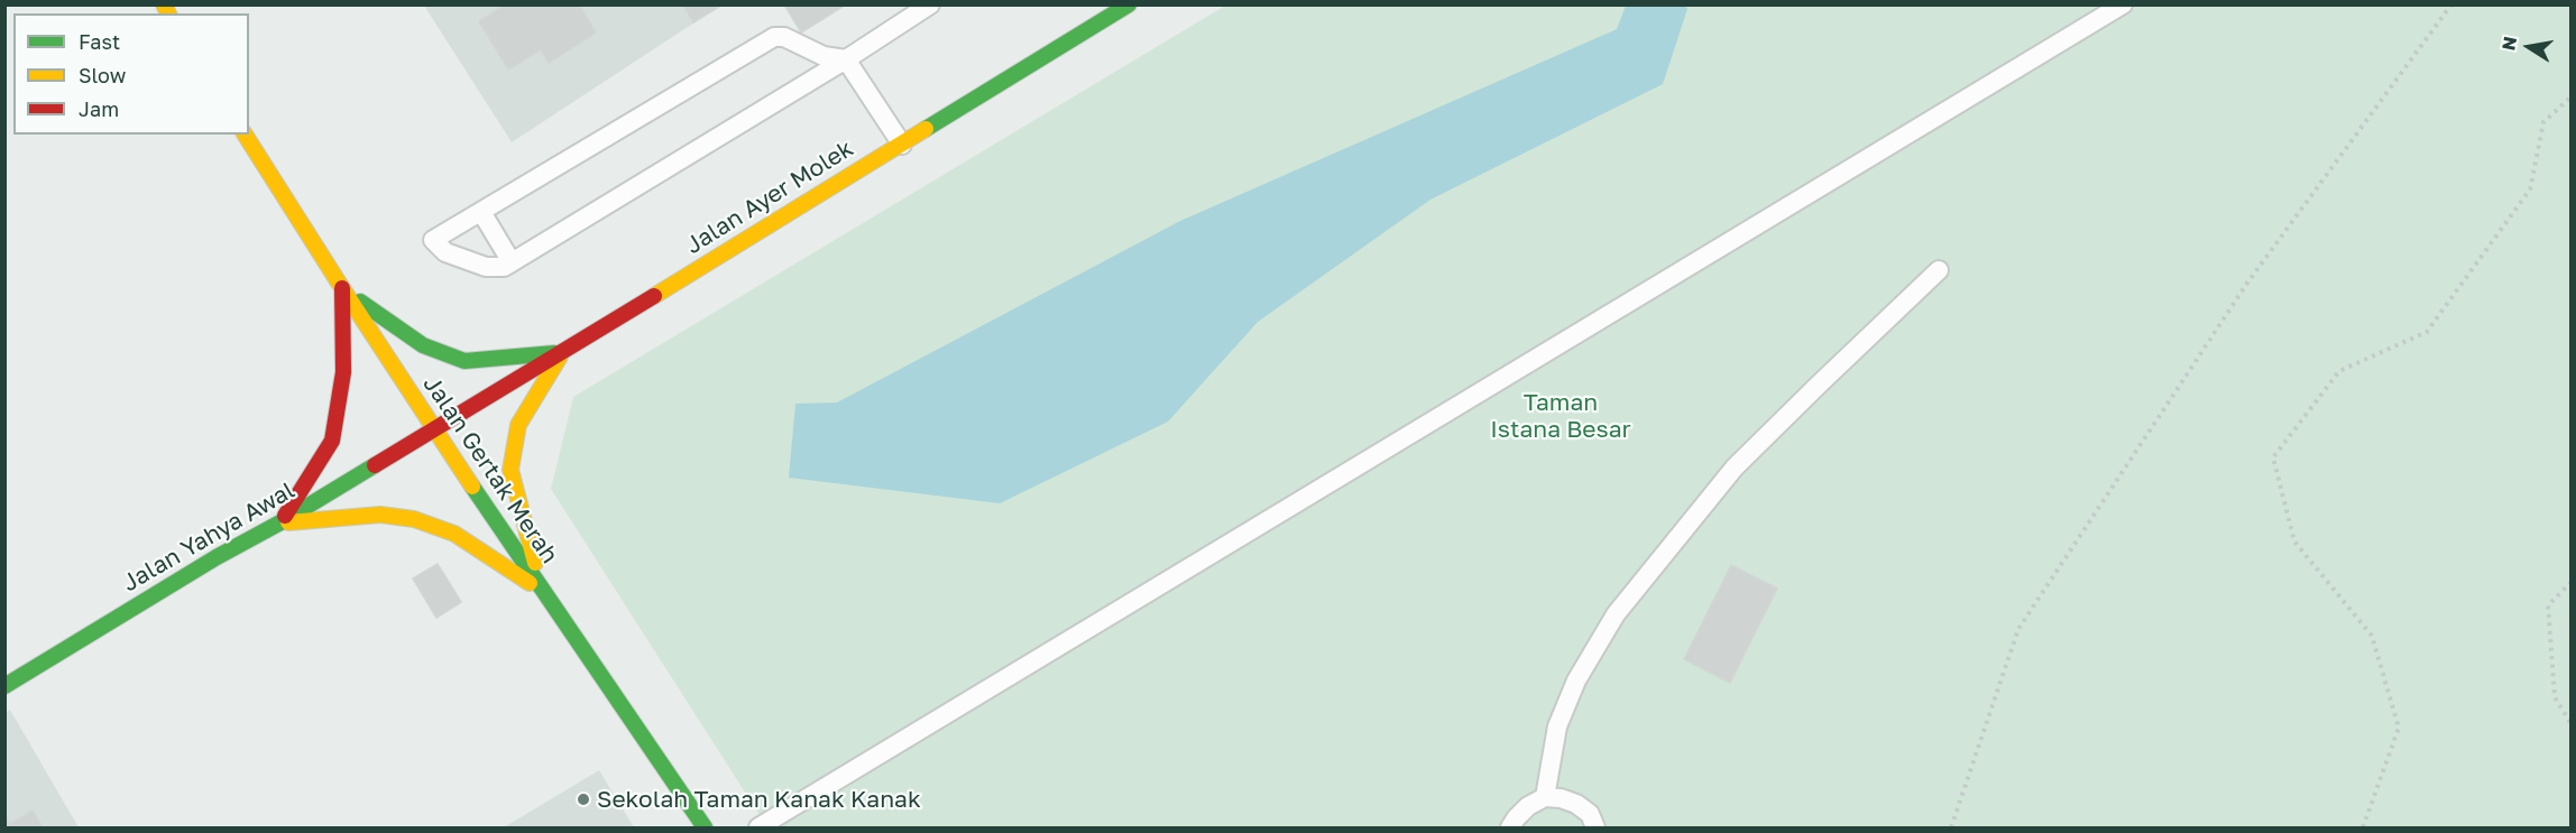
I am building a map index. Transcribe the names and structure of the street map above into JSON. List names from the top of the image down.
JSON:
{
  "streets": {
    "main road": ["Jalan Ayer Molek", "Jalan Gertak Merah", "Jalan Yahya Awal"]
  },
  "crossings": [
    ["Jalan Ayer Molek", "Jalan Gertak Merah"],
    ["Jalan Ayer Molek", "Jalan Yahya Awal"],
    ["Jalan Gertak Merah", "Jalan Yahya Awal"]
  ],
  "parks": ["Taman Istana Besar"],
  "places": ["Sekolah Taman Kanak Kanak"],
  "legend": ["Fast", "Slow", "Jam"],
  "north": "left"
}
